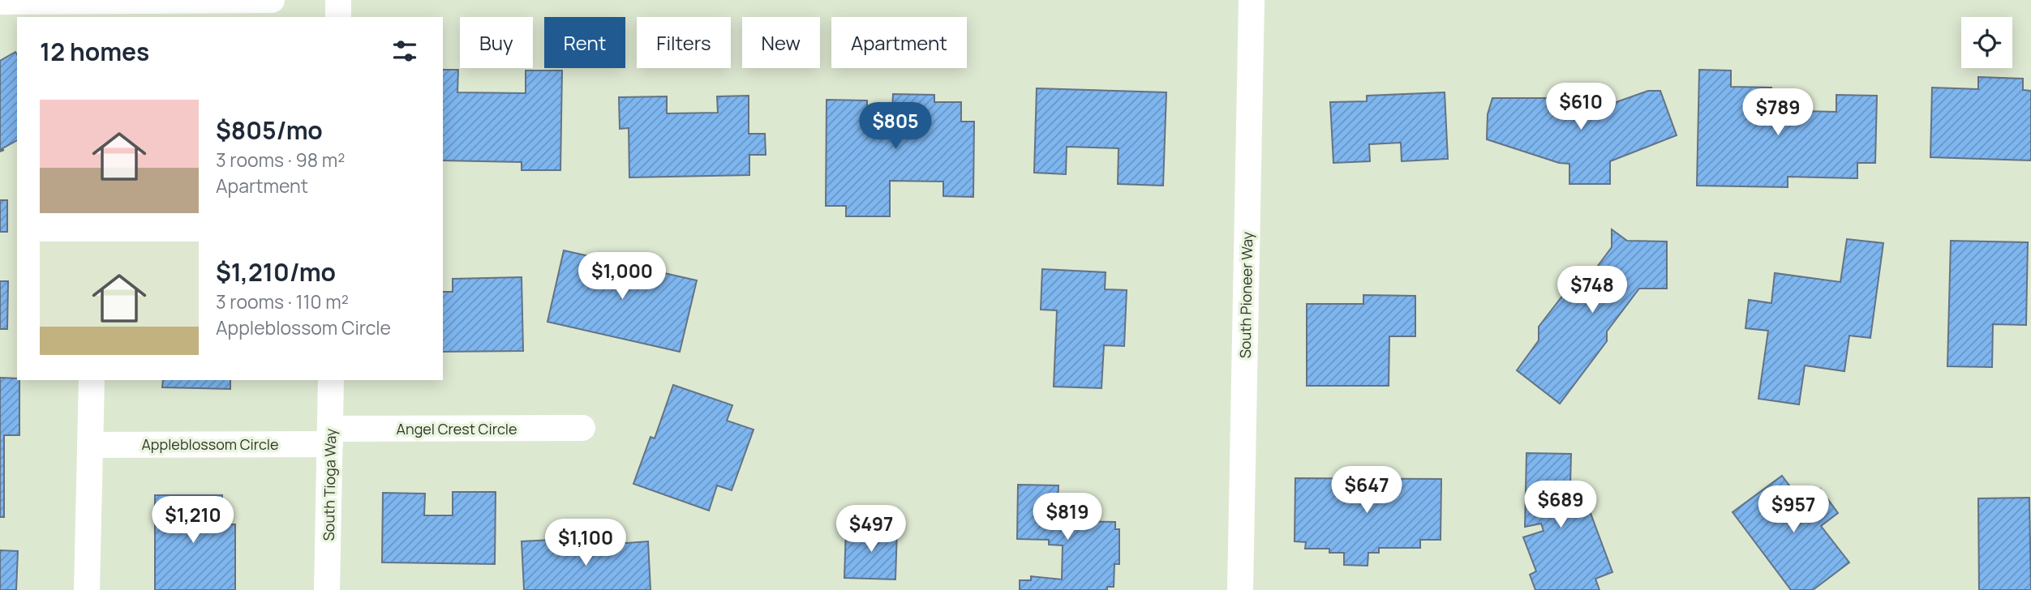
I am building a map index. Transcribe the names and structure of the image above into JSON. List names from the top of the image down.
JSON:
{
  "streets": {
    "street": [
      "South Pioneer Way",
      "Angel Crest Circle",
      "Appleblossom Circle",
      "South Tioga Way"
    ]
  },
  "crossings": [
    ["Angel Crest Circle", "Appleblossom Circle"],
    ["Angel Crest Circle", "South Tioga Way"],
    ["Appleblossom Circle", "South Tioga Way"]
  ],
  "page": {
    "chip": [
      "Buy",
      "Rent",
      "Filters",
      "New",
      "Apartment"
    ],
    "heading": "12 homes",
    "price": [
      "$610",
      "$789",
      "$805",
      "$1,000",
      "$748",
      "$647",
      "$689",
      "$957",
      "$819",
      "$1,210",
      "$497",
      "$1,100"
    ],
    "list": [
      {
        "name": "$805/mo",
        "note": "3 rooms · 98 m² · Apartment"
      },
      {
        "name": "$1,210/mo",
        "note": "3 rooms · 110 m² · Appleblossom Circle"
      }
    ]
  }
}
